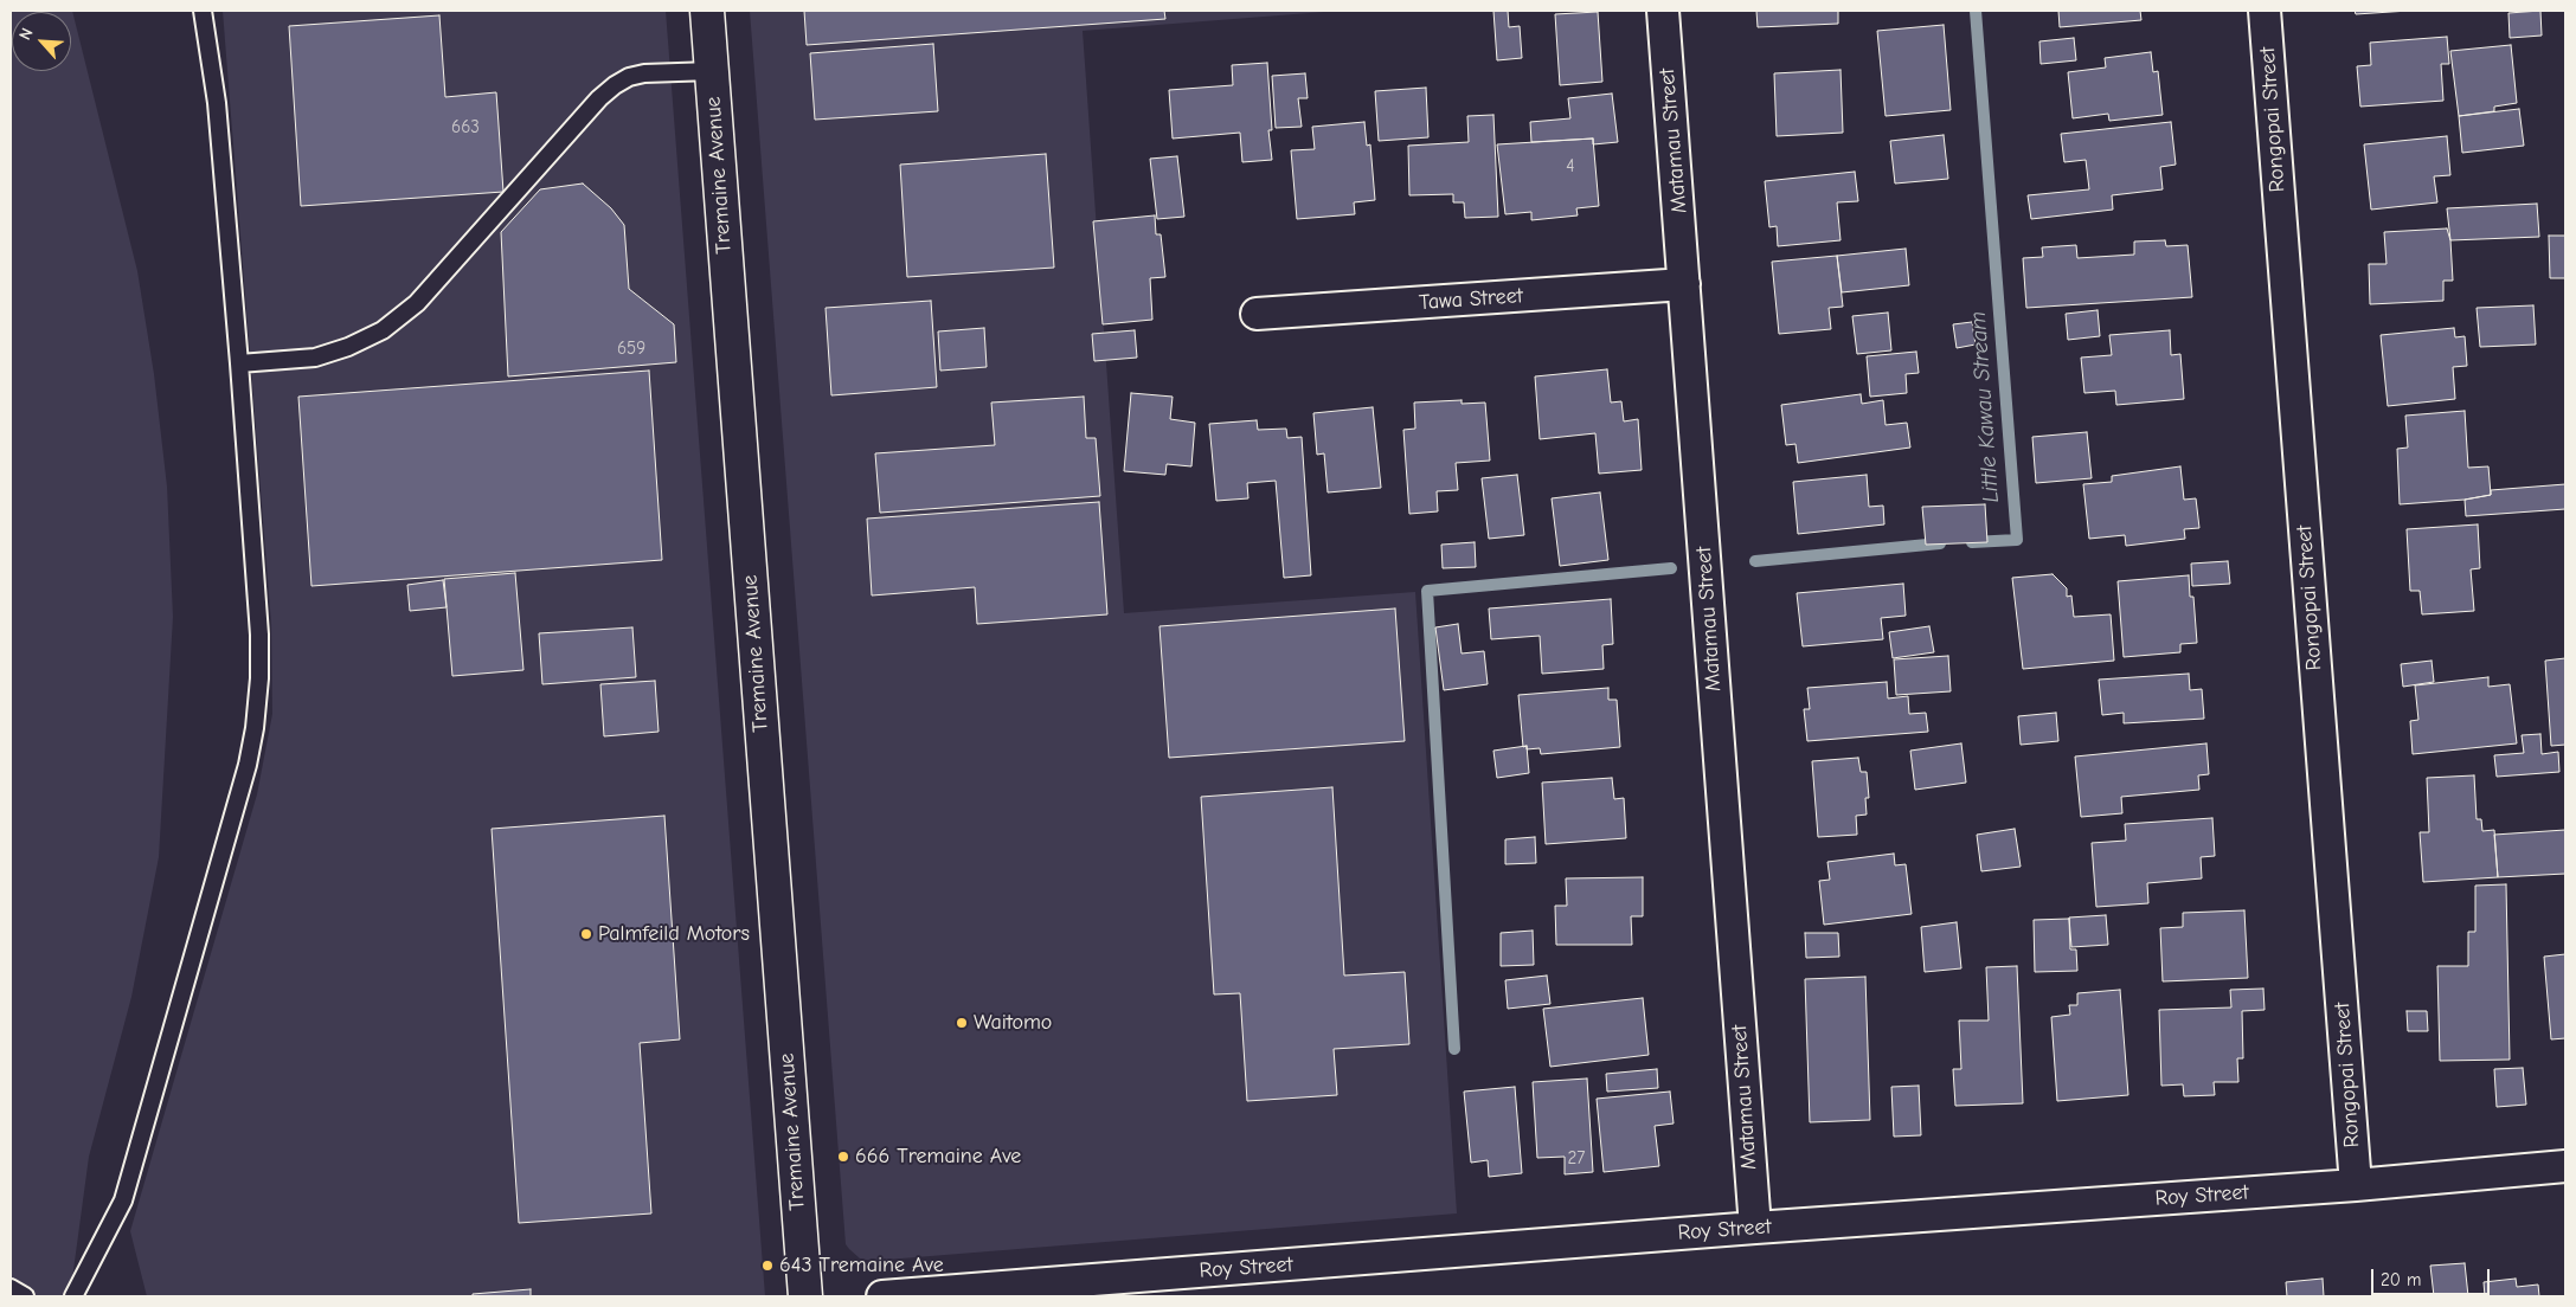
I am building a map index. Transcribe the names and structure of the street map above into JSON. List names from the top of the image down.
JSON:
{
  "streets": {
    "main road": ["Tremaine Avenue"],
    "street": [
      "Rongopai Street",
      "Matamau Street",
      "Tawa Street",
      "Roy Street"
    ]
  },
  "crossings": [
    ["Rongopai Street", "Roy Street"],
    ["Matamau Street", "Tawa Street"],
    ["Matamau Street", "Roy Street"]
  ],
  "water": ["Little Kawau Stream"],
  "places": [
    "Palmfeild Motors",
    "Waitomo",
    "666 Tremaine Ave",
    "643 Tremaine Ave"
  ],
  "house_numbers": [
    "663",
    "4",
    "659",
    "27"
  ],
  "scale_bar": "20 m",
  "north": "top left"
}
